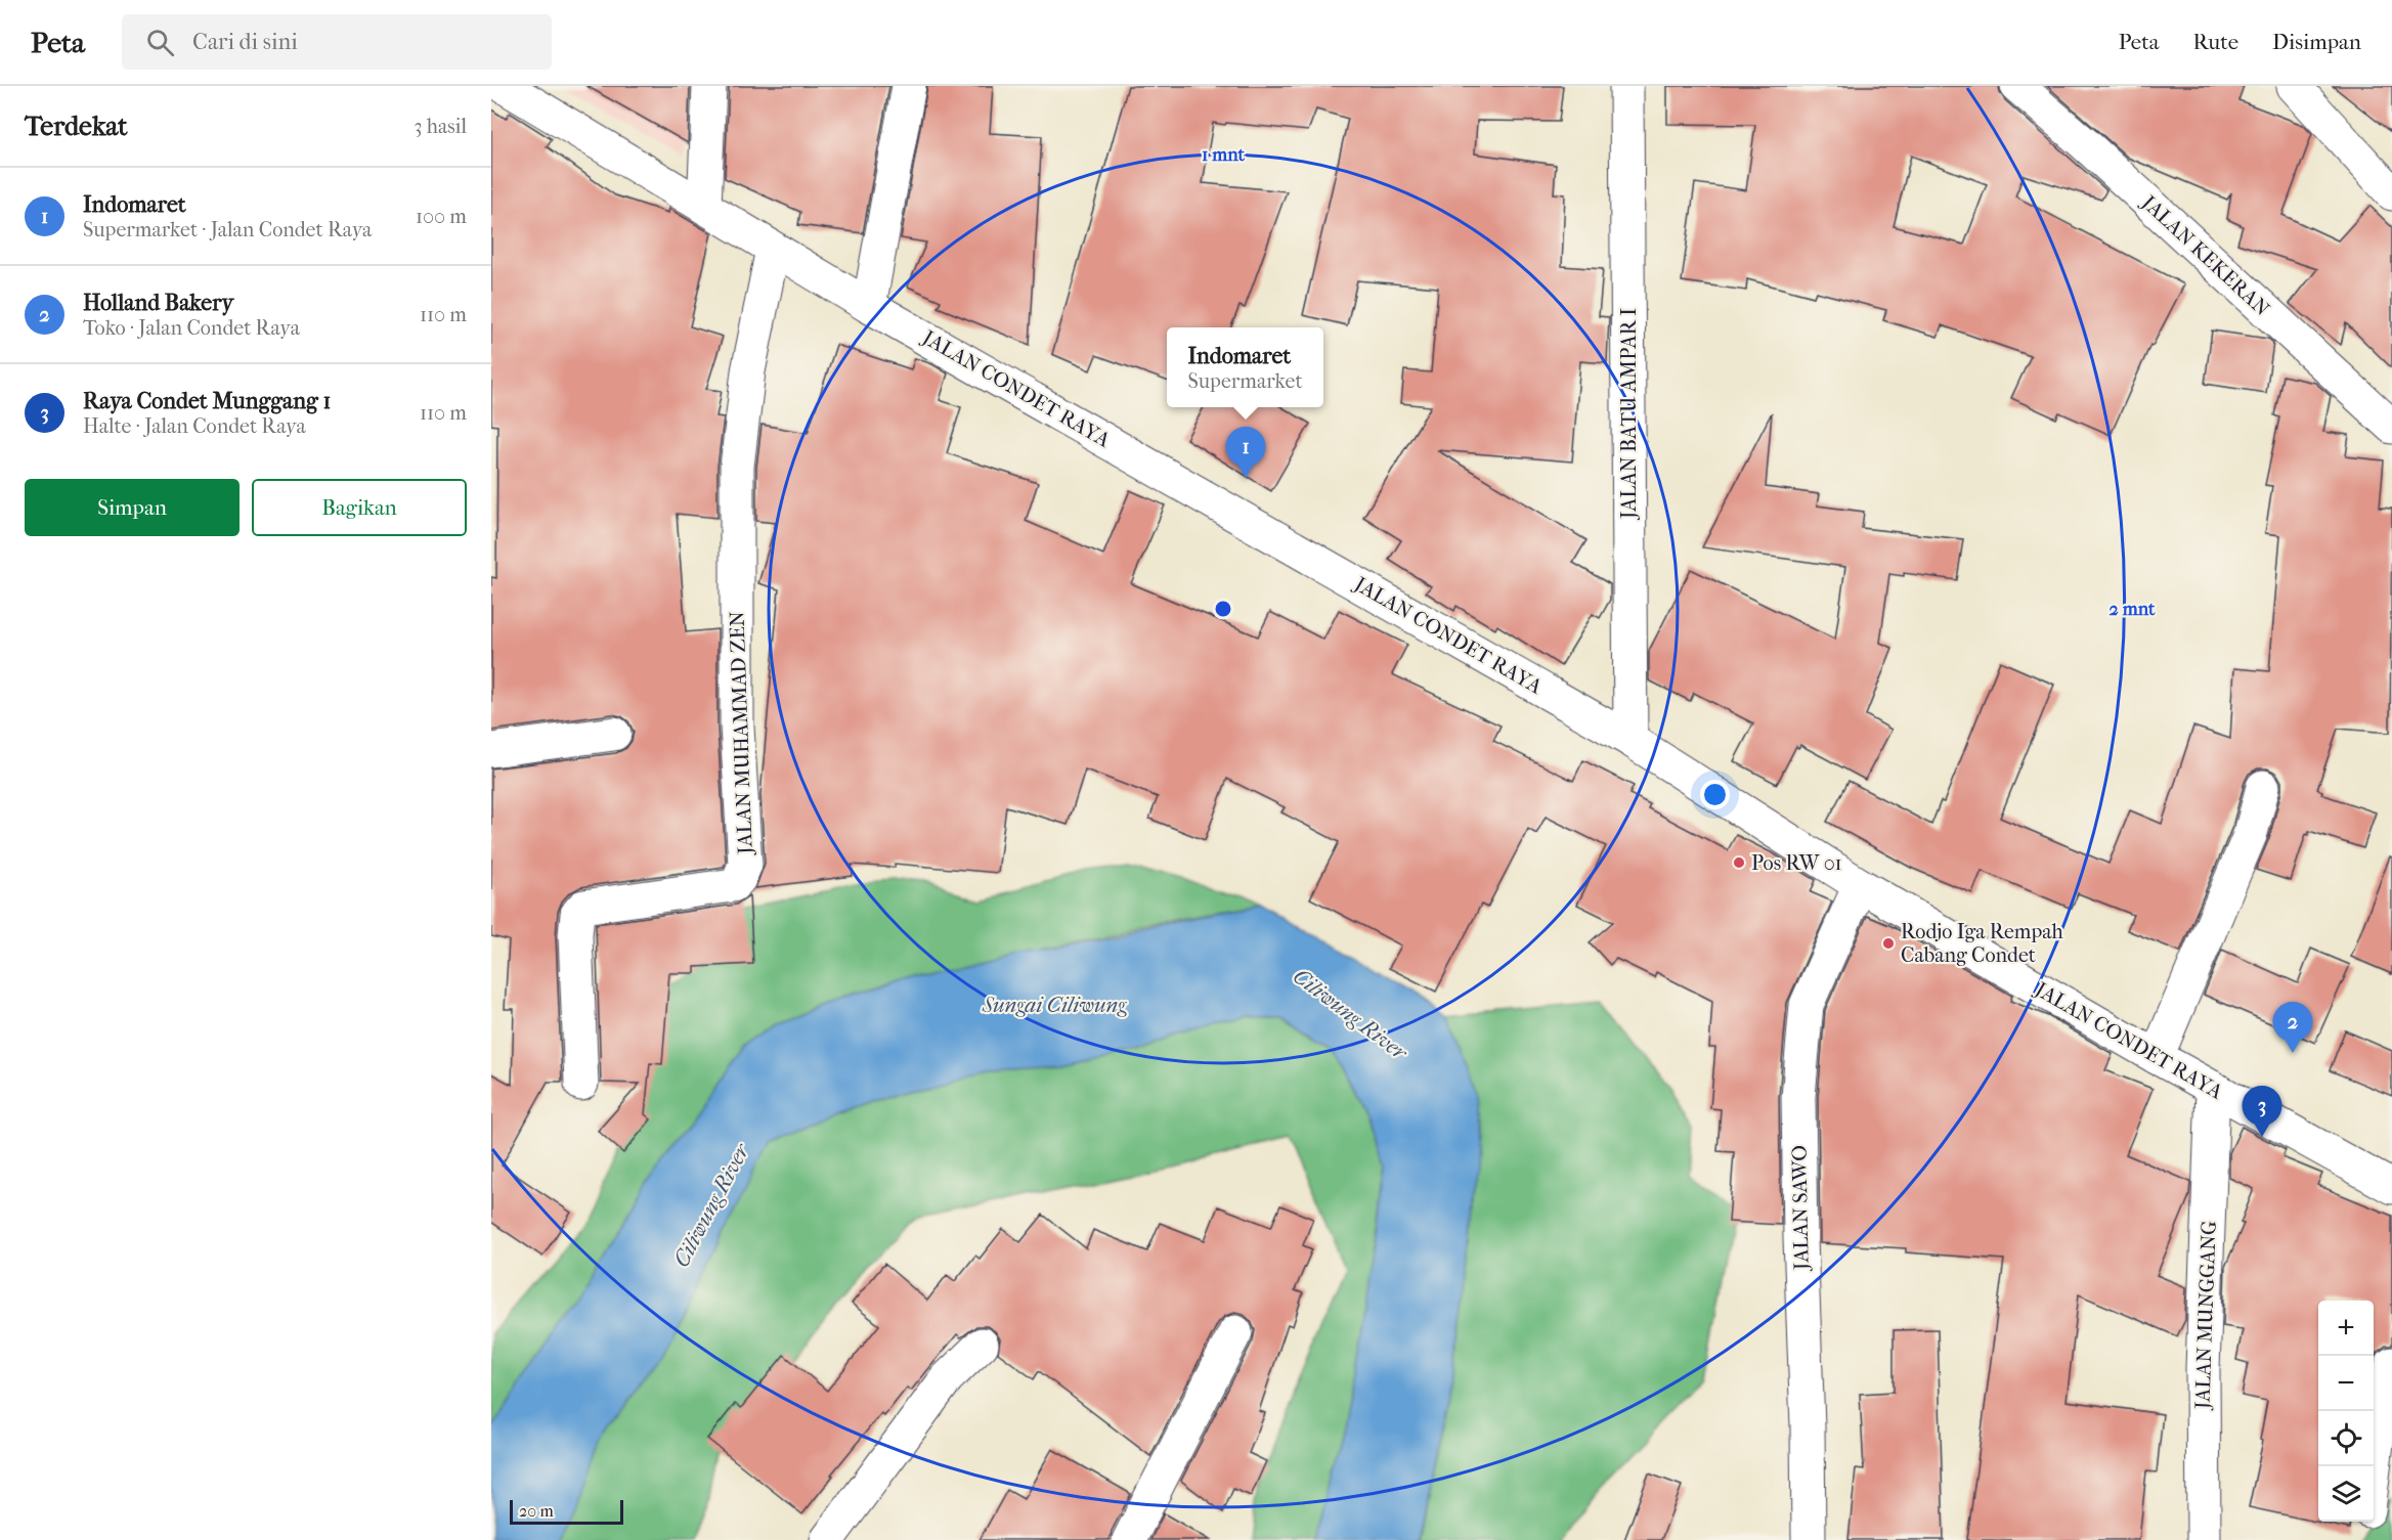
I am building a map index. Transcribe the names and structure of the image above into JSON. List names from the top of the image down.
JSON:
{
  "streets": {
    "street": [
      "JALAN KEKERAN",
      "JALAN CONDET RAYA",
      "JALAN BATU AMPAR I",
      "JALAN MUHAMMAD ZEN",
      "JALAN SAWO",
      "JALAN MUNGGANG"
    ]
  },
  "crossings": [
    ["JALAN CONDET RAYA", "JALAN BATU AMPAR I"],
    ["JALAN CONDET RAYA", "JALAN MUHAMMAD ZEN"],
    ["JALAN CONDET RAYA", "JALAN SAWO"],
    ["JALAN CONDET RAYA", "JALAN MUNGGANG"]
  ],
  "water": ["Sungai Ciliwung", "Ciliwung River"],
  "places": ["Pos RW 01", "Rodjo Iga Rempah Cabang Condet"],
  "scale_bar": "20 m",
  "page": {
    "header": "Peta",
    "search": "Cari di sini",
    "nav": ["Peta", "Rute", "Disimpan"],
    "heading": ["Terdekat", "3 hasil"],
    "list": [
      {
        "mark": "1",
        "name": "Indomaret",
        "note": "Supermarket · Jalan Condet Raya",
        "value": "100 m"
      },
      {
        "mark": "2",
        "name": "Holland Bakery",
        "note": "Toko · Jalan Condet Raya",
        "value": "110 m"
      },
      {
        "mark": "3",
        "name": "Raya Condet Munggang 1",
        "note": "Halte · Jalan Condet Raya",
        "value": "110 m"
      }
    ],
    "popup": ["Indomaret", "Supermarket"],
    "pins": ["1", "2", "3"],
    "buttons": ["Simpan", "Bagikan"],
    "map_buttons": ["+", "−"],
    "scale": "20 m"
  },
  "rings": ["1 mnt", "2 mnt"]
}
